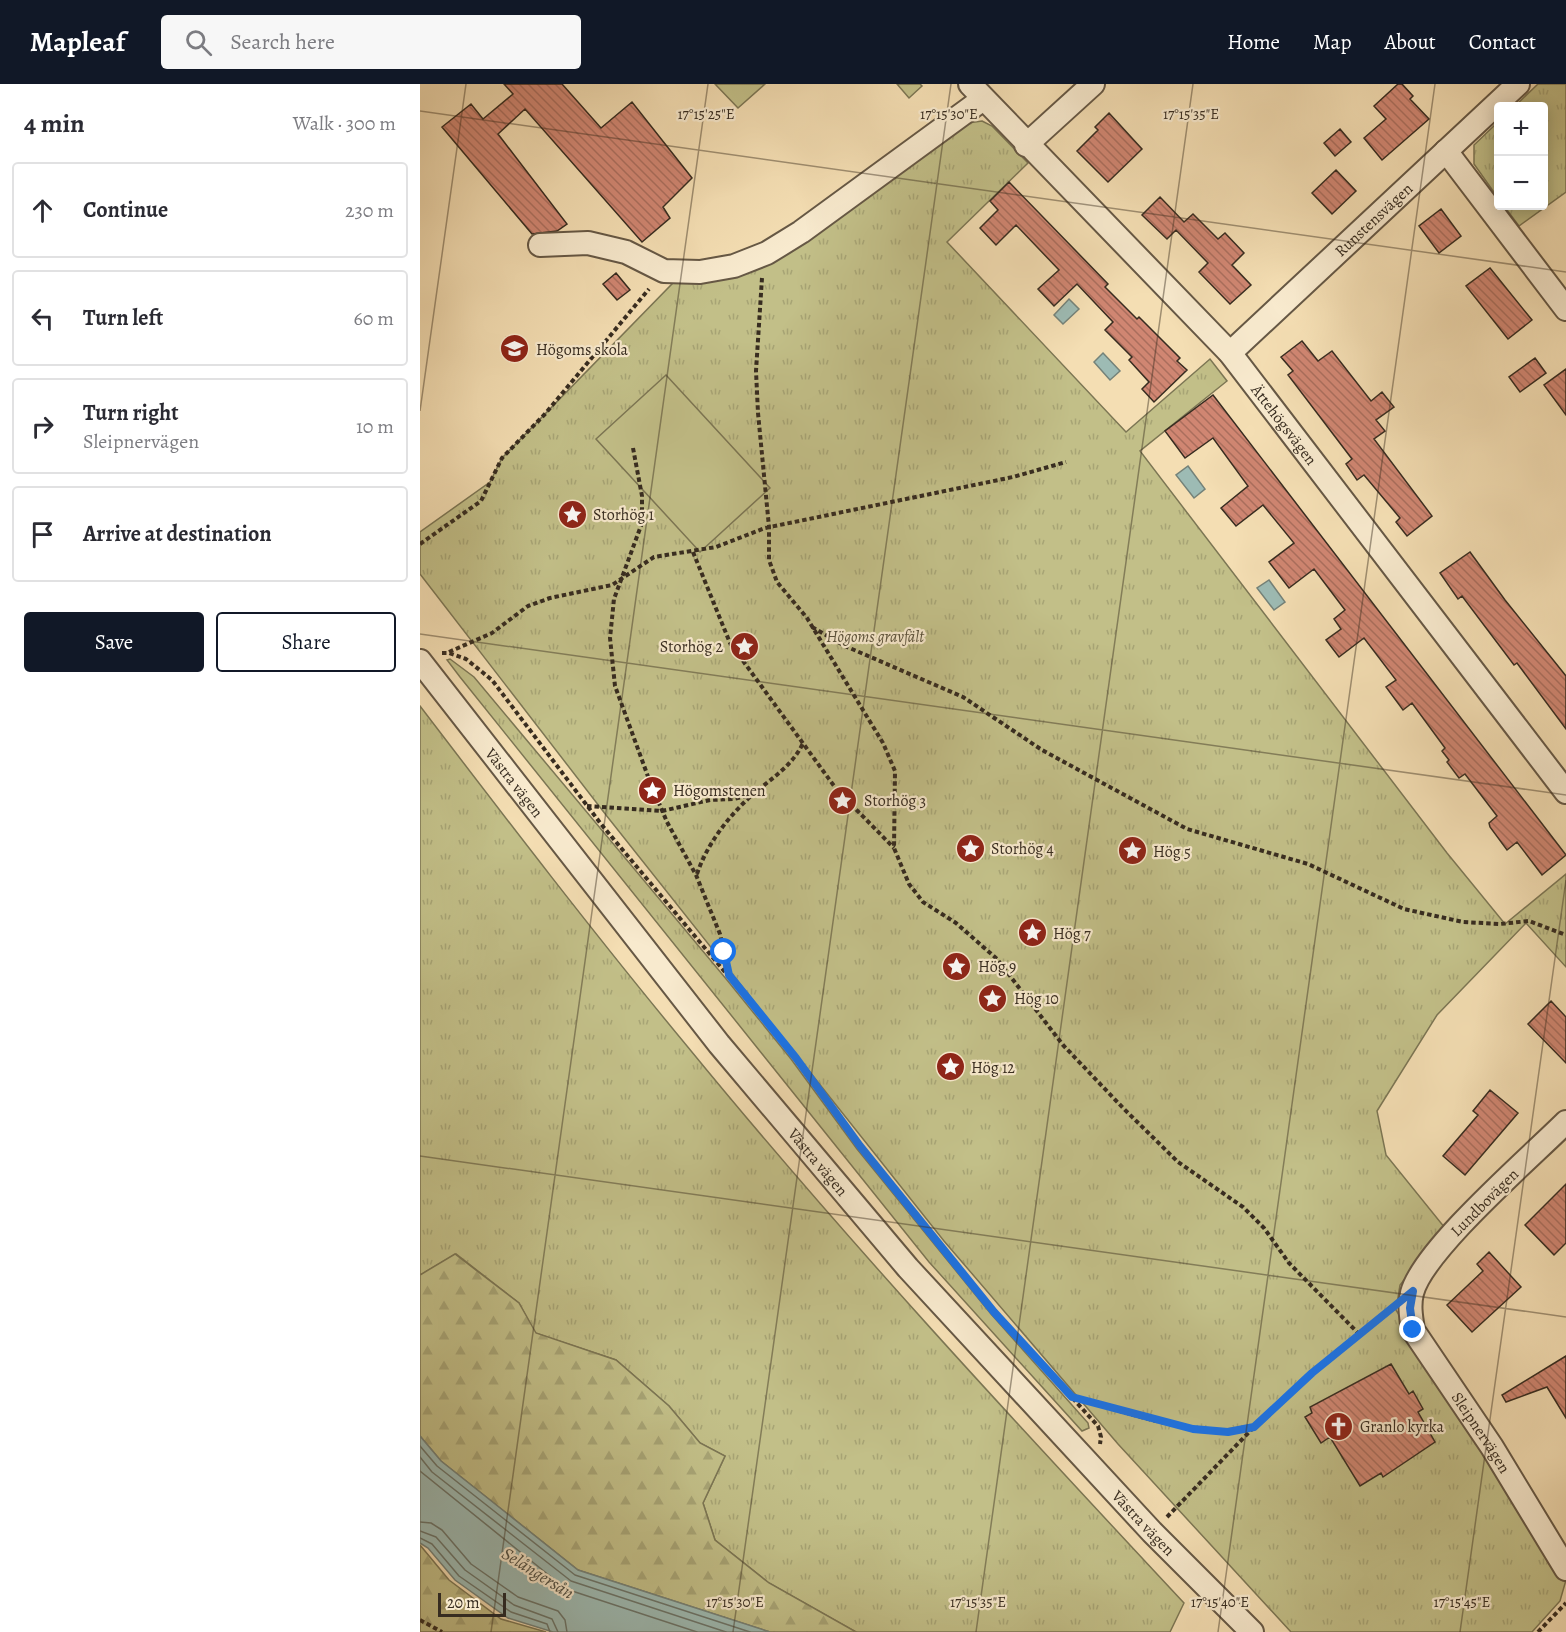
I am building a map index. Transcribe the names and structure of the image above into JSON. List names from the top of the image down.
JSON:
{
  "streets": {
    "street": [
      "Runstensvägen",
      "Ättehögsvägen",
      "Västra vägen",
      "Lundbovägen",
      "Sleipnervägen"
    ]
  },
  "crossings": [
    ["Runstensvägen", "Ättehögsvägen"],
    ["Lundbovägen", "Sleipnervägen"]
  ],
  "water": ["Selångersån"],
  "parks": ["Högoms gravfält"],
  "places": {
    "school or university": ["Högoms skola"],
    "place": [
      "Storhög 1",
      "Storhög 2",
      "Högomstenen",
      "Storhög 3",
      "Storhög 4",
      "Hög 5",
      "Hög 7",
      "Hög 9",
      "Hög 10",
      "Hög 12"
    ],
    "church": ["Granlo kyrka"]
  },
  "scale_bar": "20 m",
  "page": {
    "header": "Mapleaf",
    "search": "Search here",
    "nav": [
      "Home",
      "Map",
      "About",
      "Contact"
    ],
    "heading": ["4 min", "Walk · 300 m"],
    "map_buttons": ["+", "−"],
    "list": [
      ["Continue", "230 m"],
      ["Turn left", "60 m"],
      ["Turn right", "Sleipnervägen", "10 m"],
      "Arrive at destination"
    ],
    "buttons": ["Save", "Share"],
    "scale": "20 m"
  },
  "coordinates": [
    "17°15'25\"E",
    "17°15'30\"E",
    "17°15'35\"E",
    "17°15'40\"E",
    "17°15'45\"E"
  ]
}
